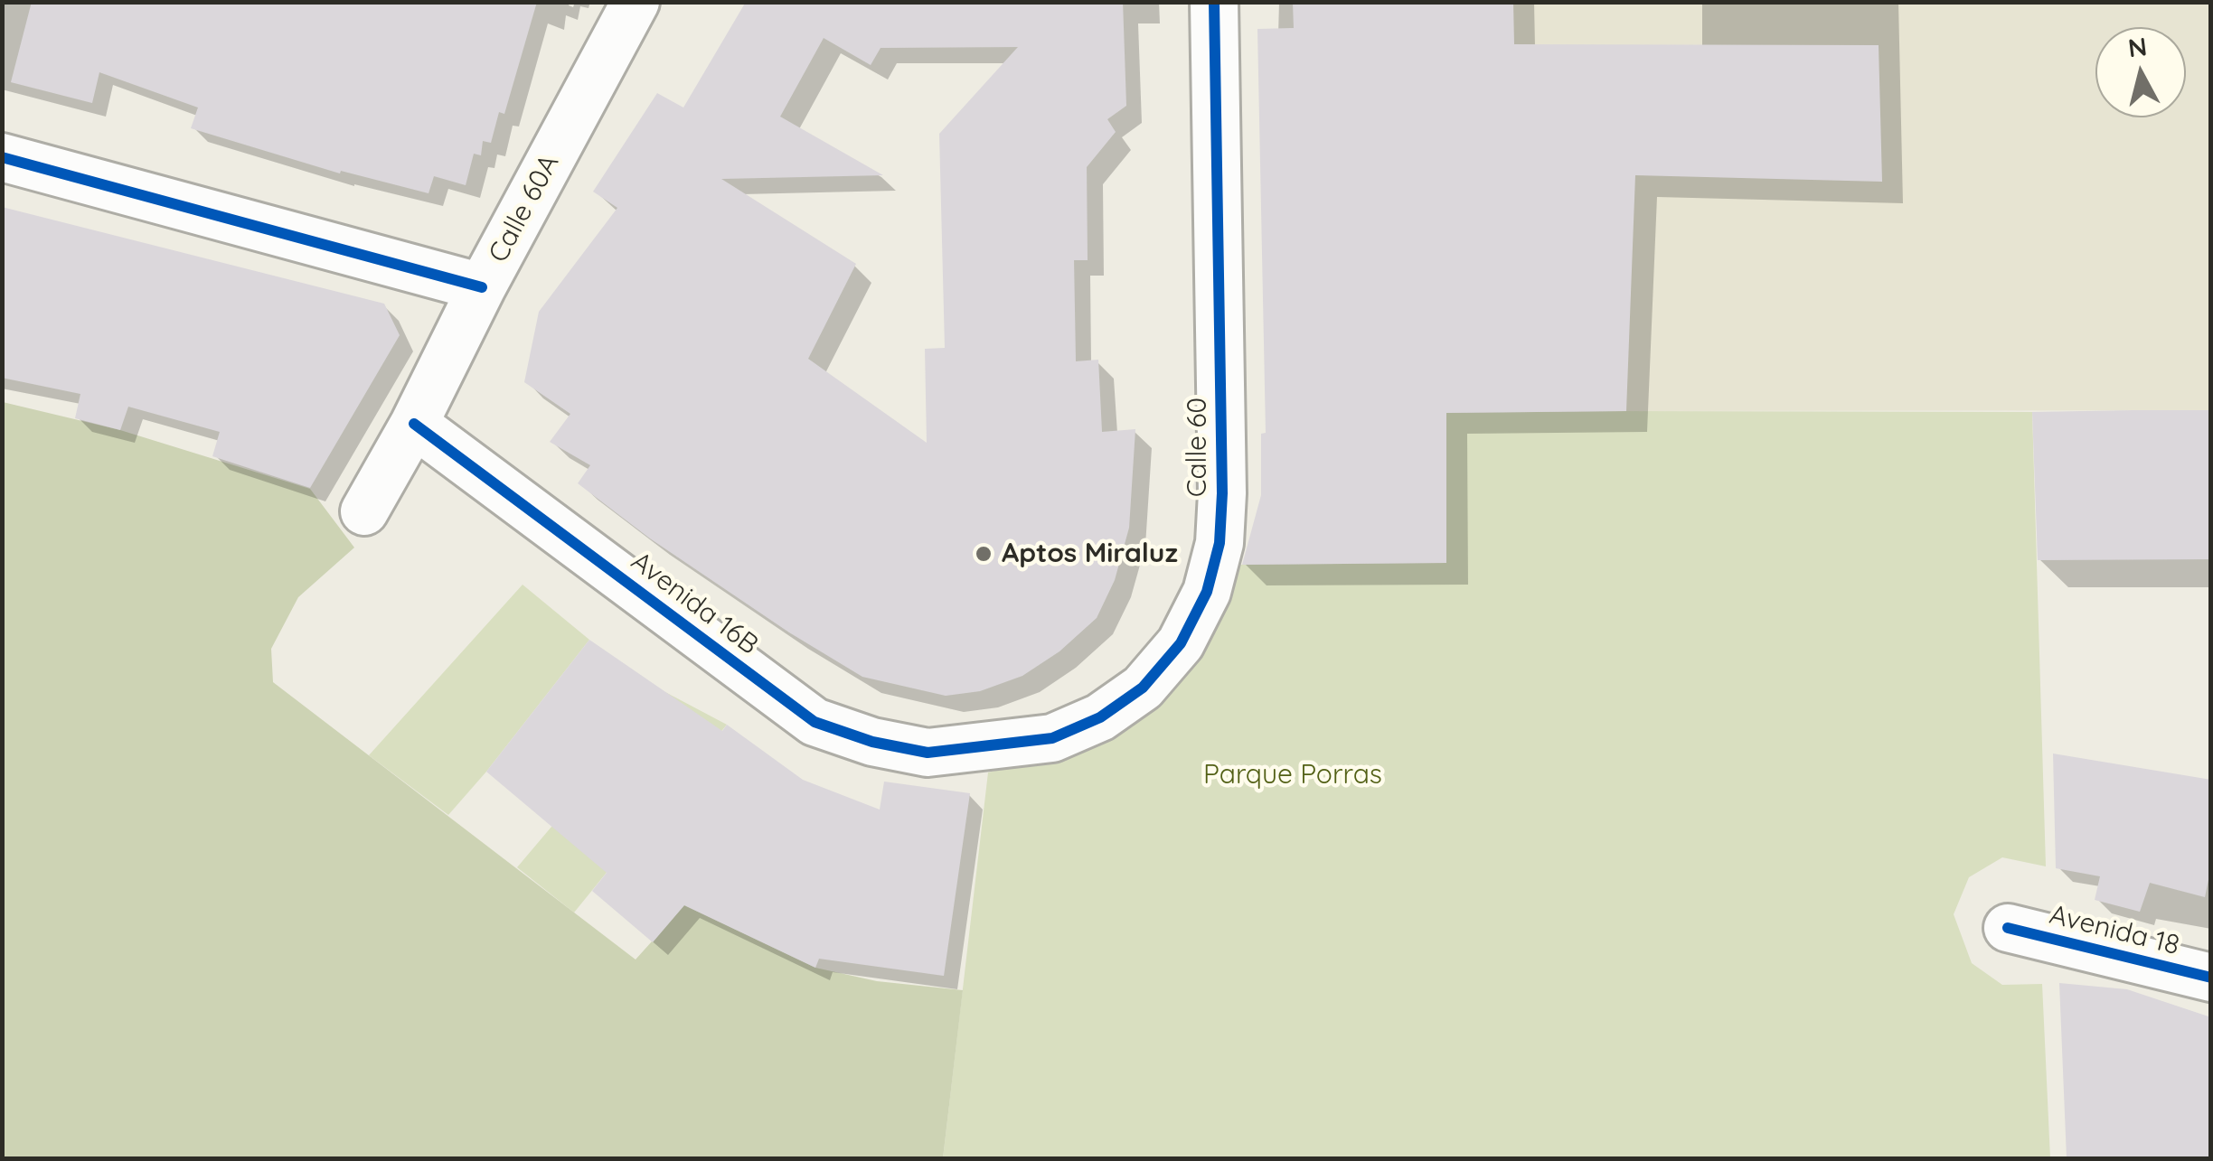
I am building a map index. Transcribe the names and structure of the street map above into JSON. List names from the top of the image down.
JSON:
{
  "streets": {
    "street": [
      "Calle 60A",
      "Calle 60",
      "Avenida 16B",
      "Avenida 18"
    ]
  },
  "crossings": [
    ["Calle 60A", "Avenida 16B"],
    ["Calle 60", "Avenida 16B"]
  ],
  "parks": ["Parque Porras"],
  "places": ["Aptos Miraluz"],
  "north": "top"
}
